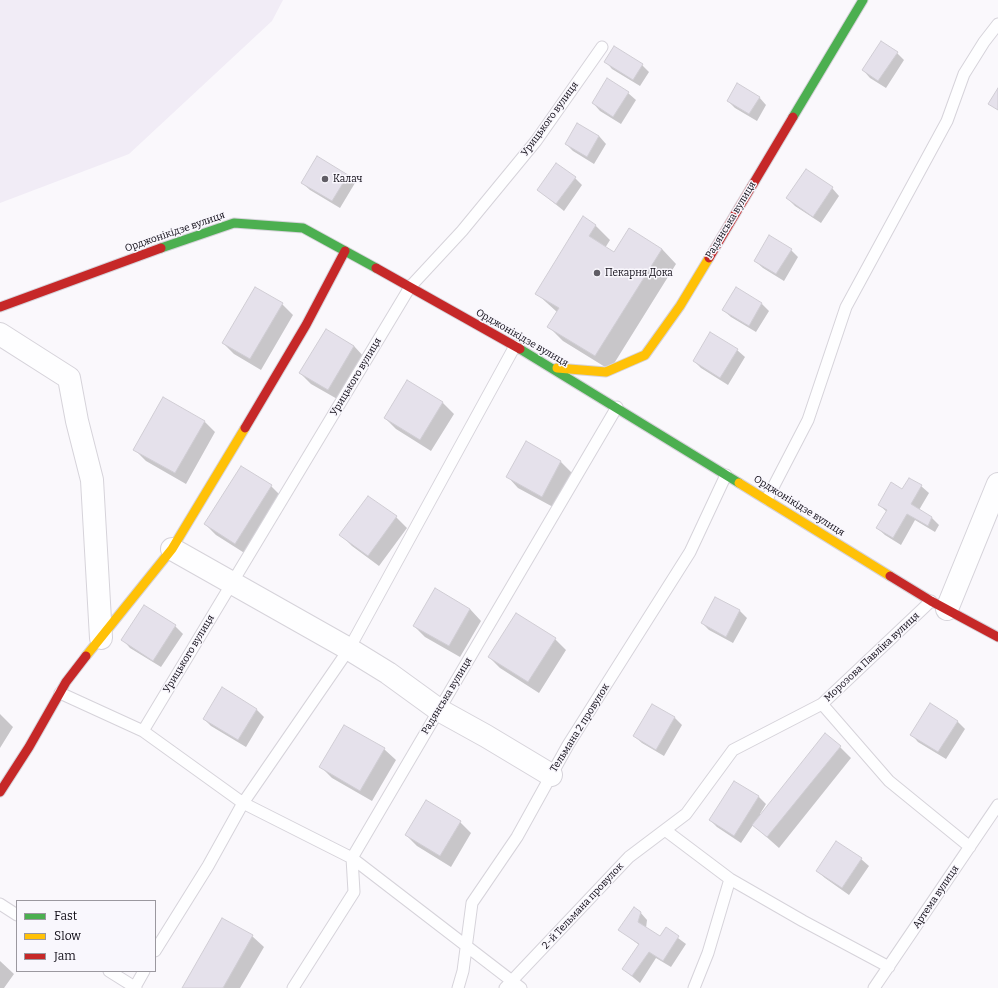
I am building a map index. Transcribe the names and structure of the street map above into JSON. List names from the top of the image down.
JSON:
{
  "streets": {
    "street": ["Радянська вулиця", "Орджонікідзе вулиця"],
    "lane": [
      "Урицького вулиця",
      "Морозова Павліка вулиця",
      "Тельмана 2 провулок",
      "Артема вулиця",
      "2-й Тельмана провулок"
    ]
  },
  "crossings": [
    ["Урицького вулиця", "Орджонікідзе вулиця"],
    ["Радянська вулиця", "Орджонікідзе вулиця"],
    ["Орджонікідзе вулиця", "Морозова Павліка вулиця"],
    ["Орджонікідзе вулиця", "Тельмана 2 провулок"],
    ["Морозова Павліка вулиця", "2-й Тельмана провулок"]
  ],
  "places": ["Калач", "Пекарня Дока"],
  "legend": ["Fast", "Slow", "Jam"]
}
